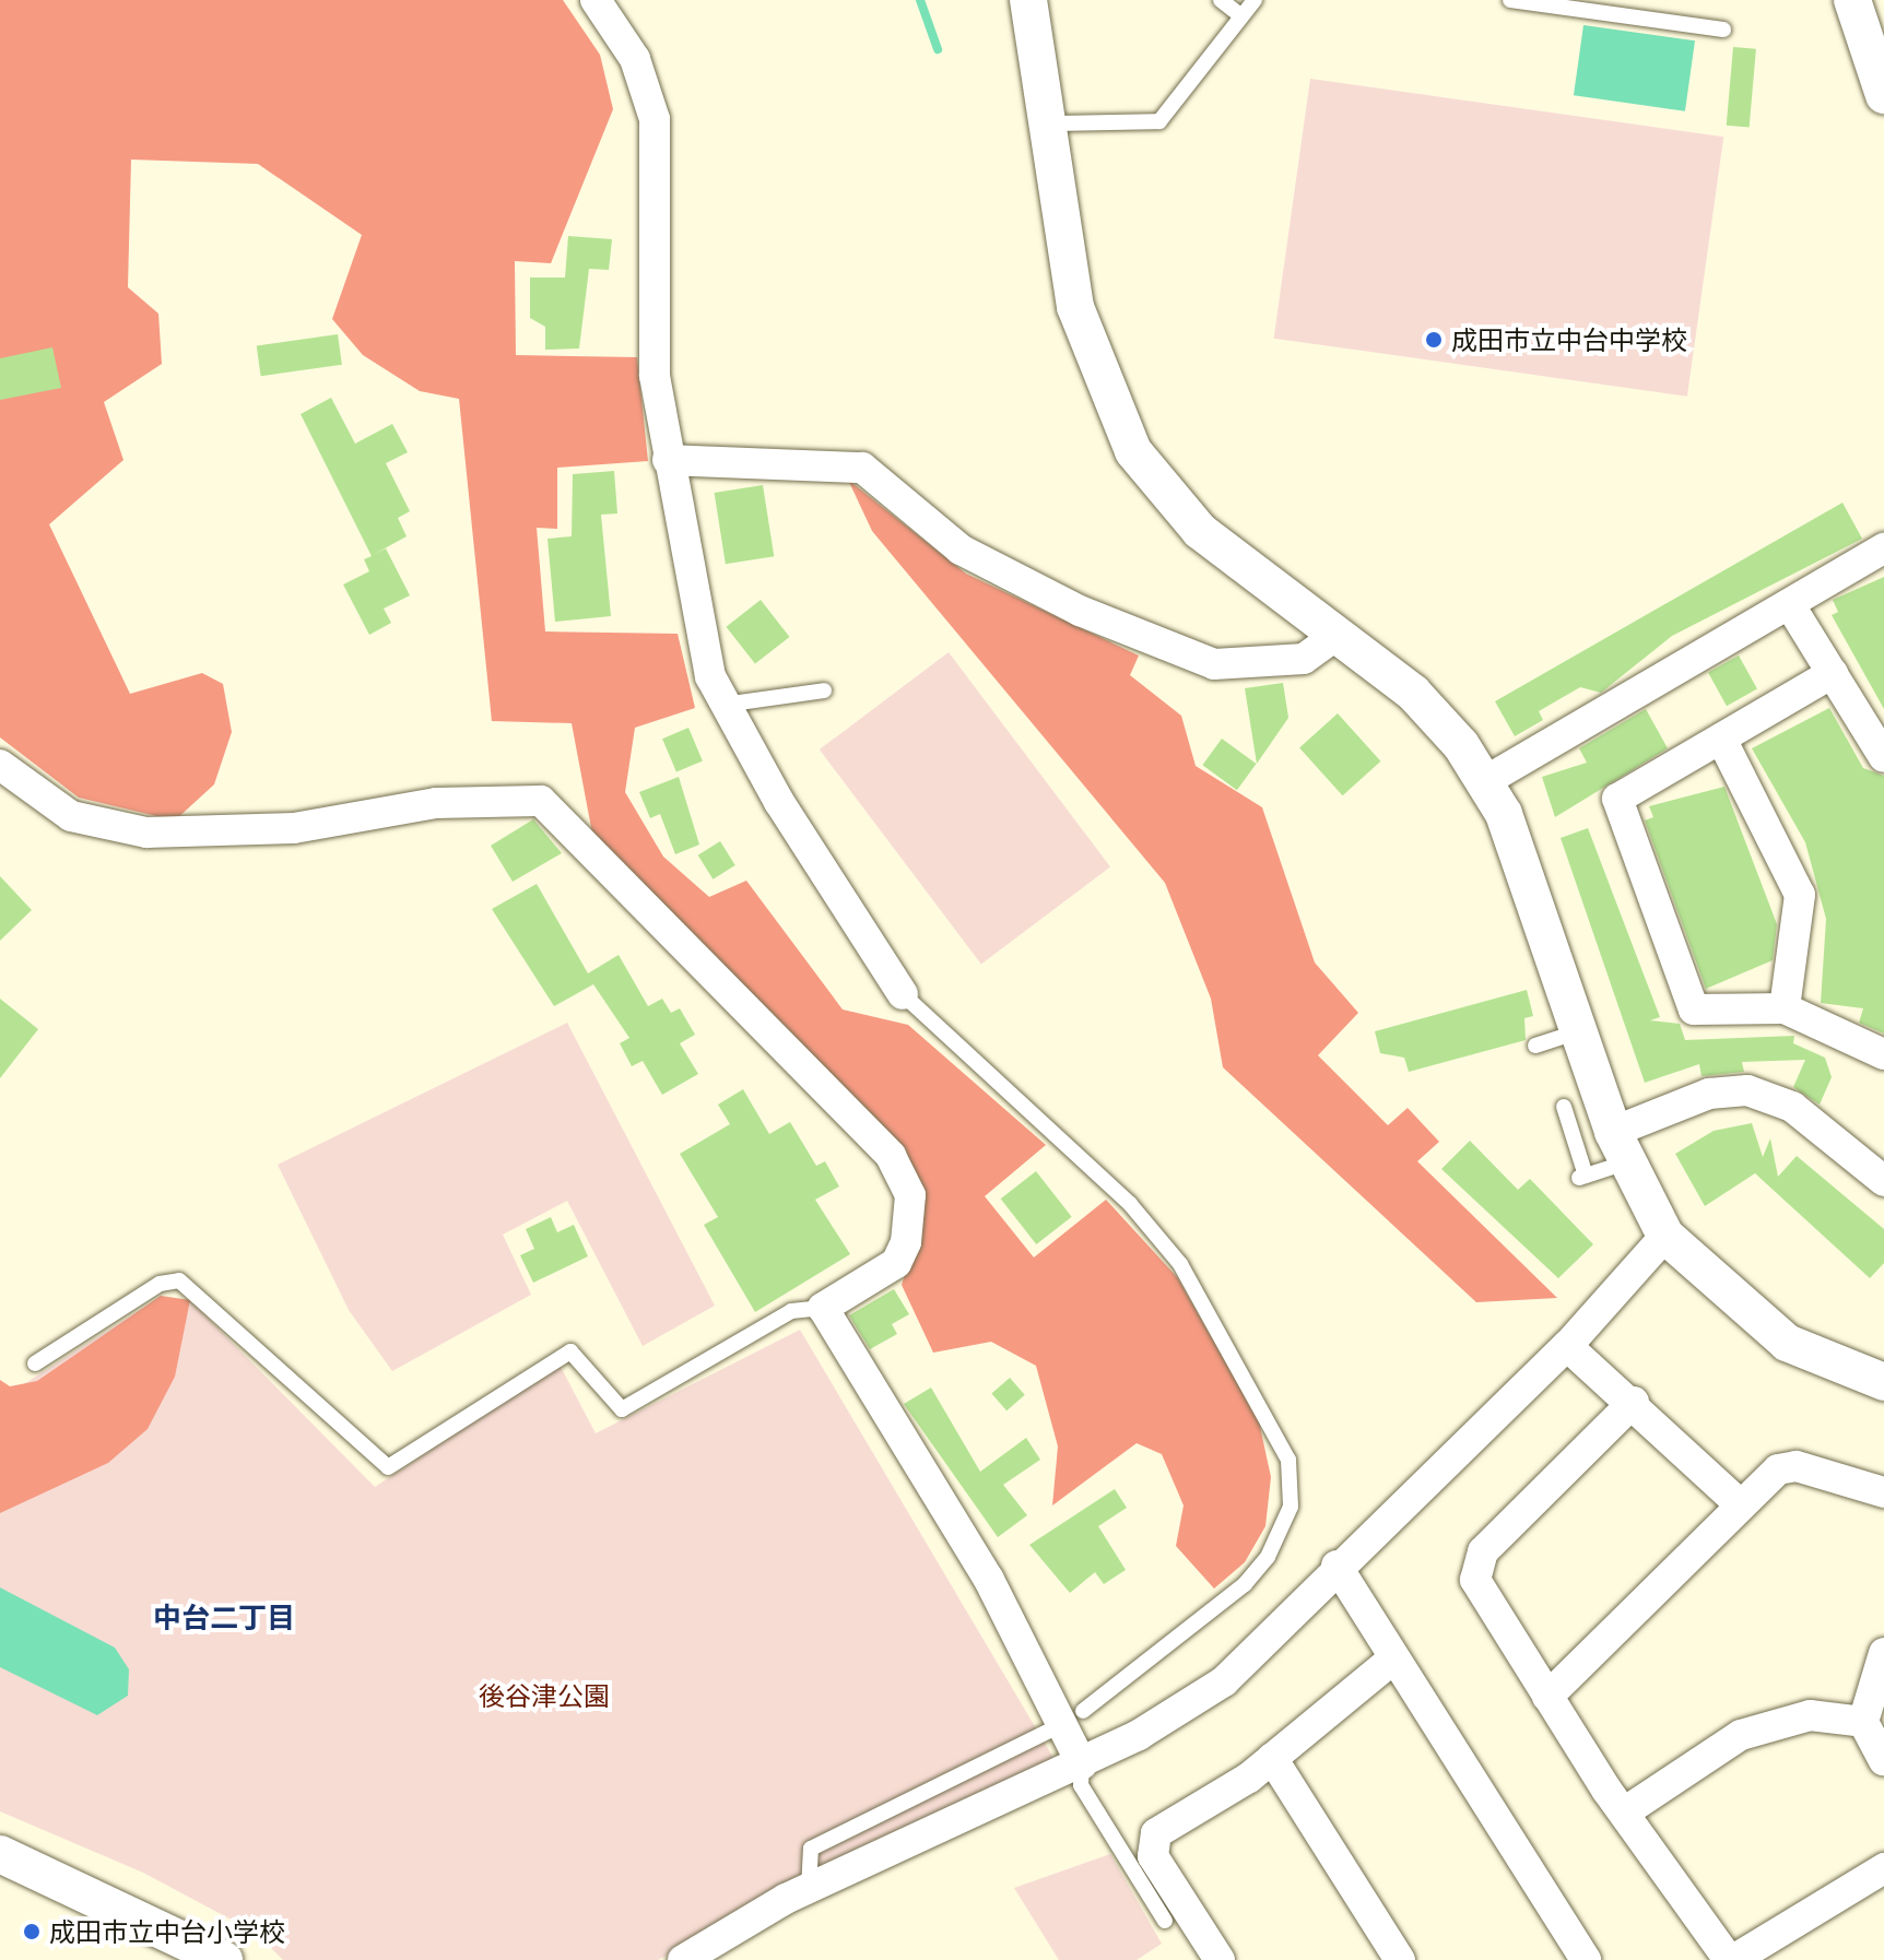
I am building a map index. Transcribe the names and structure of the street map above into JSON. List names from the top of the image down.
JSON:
{
  "districts": ["中台二丁目"],
  "parks": ["後谷津公園"],
  "places": ["成田市立中台中学校", "成田市立中台小学校"]
}
